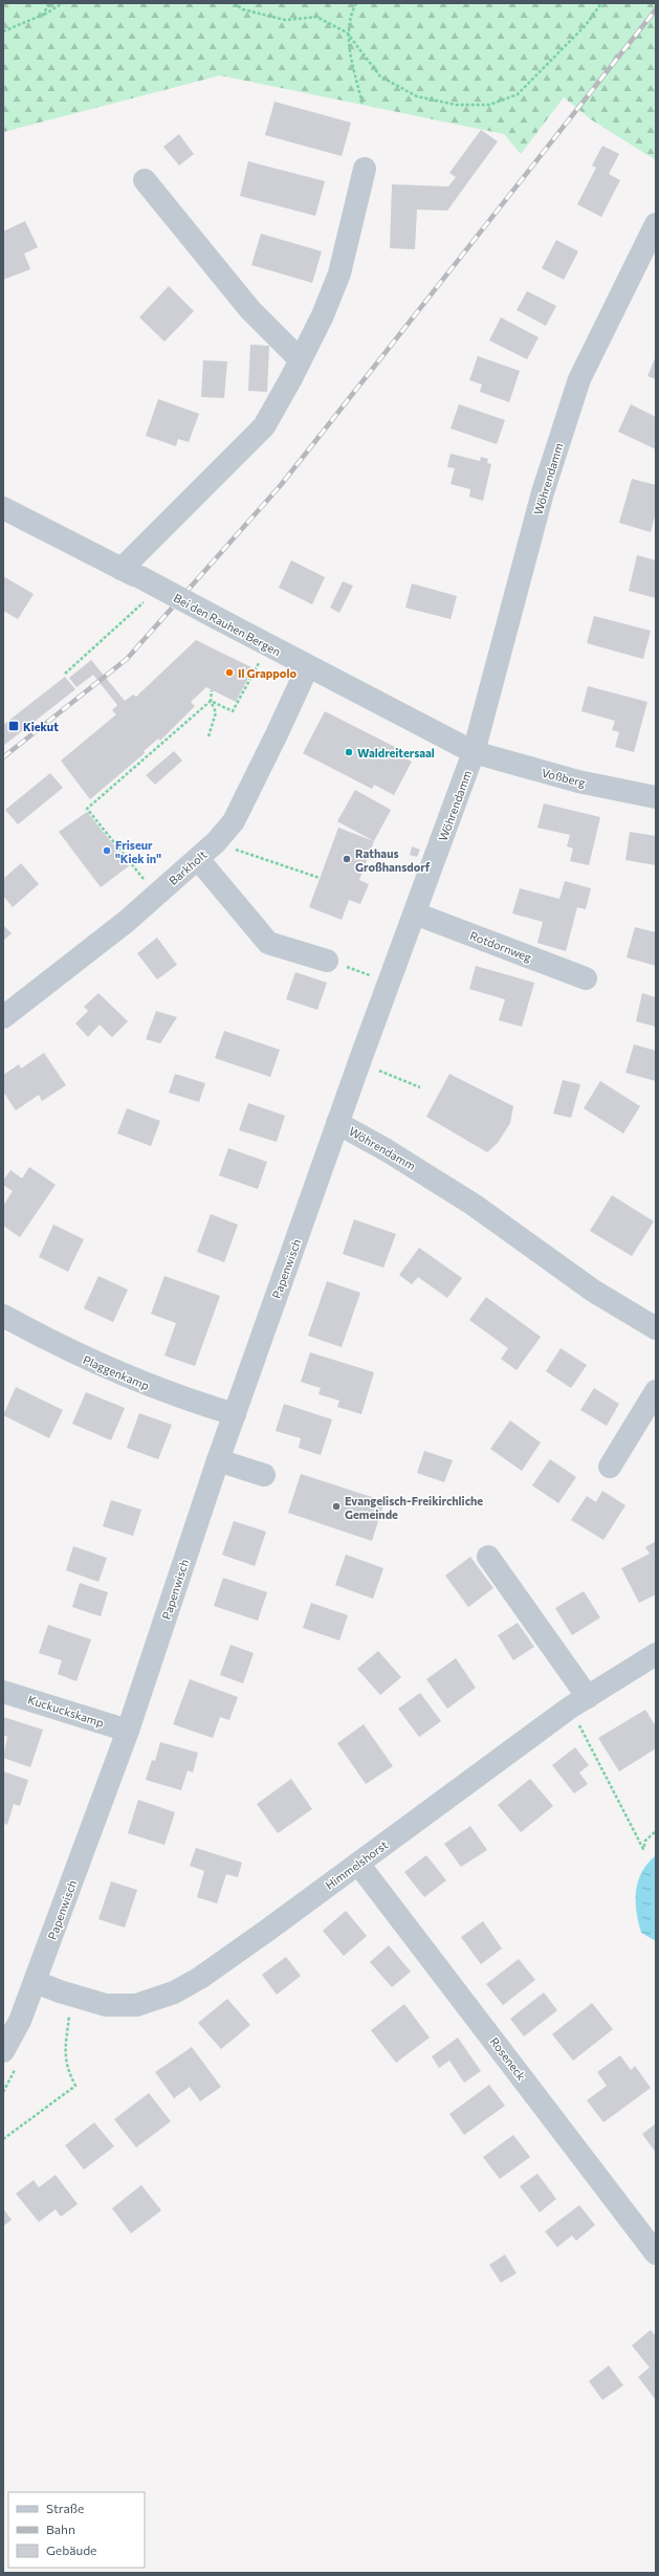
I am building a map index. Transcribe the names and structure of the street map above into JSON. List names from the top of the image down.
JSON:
{
  "streets": {
    "street": [
      "Wöhrendamm",
      "Bei den Rauhen Bergen",
      "Voßberg",
      "Barkholt",
      "Rotdornweg",
      "Papenwisch",
      "Plaggenkamp",
      "Kuckuckskamp",
      "Himmelshorst",
      "Roseneck"
    ]
  },
  "crossings": [
    ["Wöhrendamm", "Bei den Rauhen Bergen"],
    ["Wöhrendamm", "Voßberg"],
    ["Wöhrendamm", "Rotdornweg"],
    ["Wöhrendamm", "Papenwisch"],
    ["Bei den Rauhen Bergen", "Voßberg"],
    ["Bei den Rauhen Bergen", "Barkholt"],
    ["Papenwisch", "Plaggenkamp"],
    ["Papenwisch", "Kuckuckskamp"],
    ["Papenwisch", "Himmelshorst"],
    ["Himmelshorst", "Roseneck"]
  ],
  "places": {
    "other": [
      "Il Grappolo",
      "Waldreitersaal",
      "Friseur \"Kiek in\"",
      "Rathaus Großhansdorf",
      "Evangelisch-Freikirchliche Gemeinde"
    ],
    "transit": ["Kiekut"]
  },
  "legend": ["Straße", "Bahn", "Gebäude"]
}
